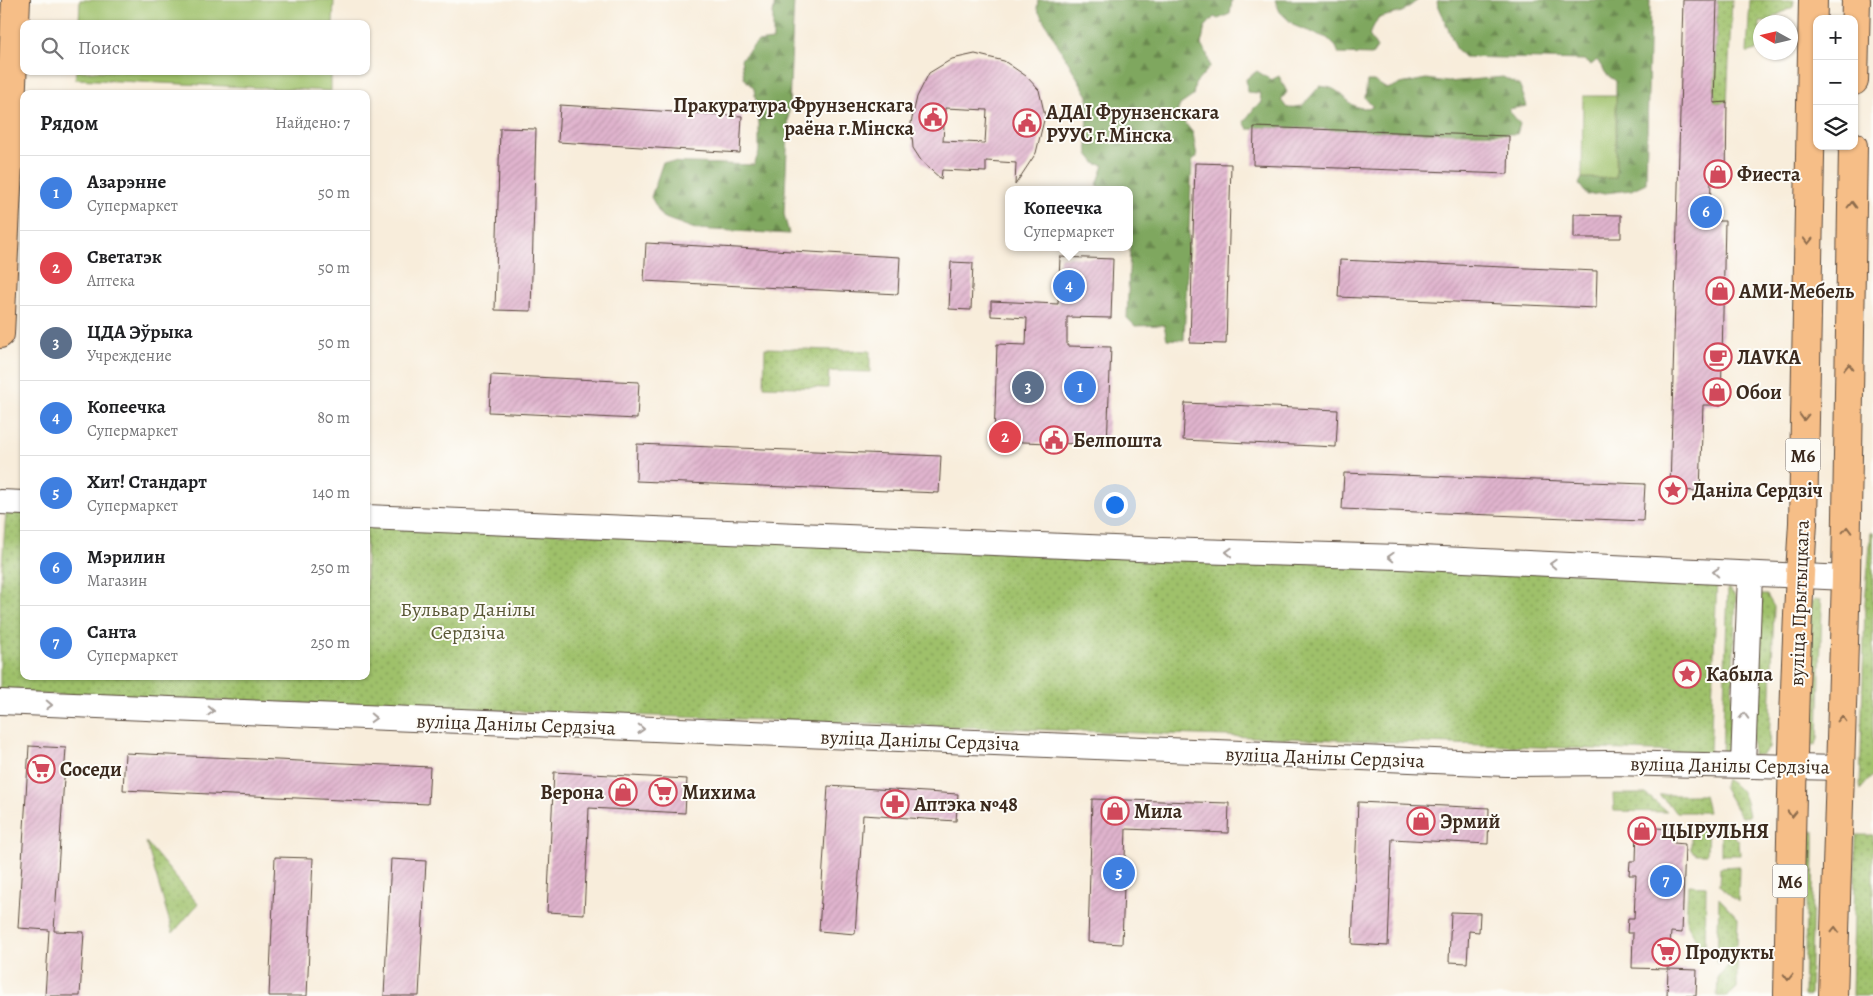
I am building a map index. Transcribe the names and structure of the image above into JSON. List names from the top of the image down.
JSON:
{
  "streets": {
    "main road": ["М6", "вуліца Прытыцкага"],
    "street": ["вуліца Данілы Сердзіча"]
  },
  "crossings": [
    ["М6", "вуліца Данілы Сердзіча"],
    ["вуліца Прытыцкага", "вуліца Данілы Сердзіча"]
  ],
  "parks": ["Бульвар Данілы Сердзіча"],
  "places": {
    "public building": ["Пракуратура Фрунзенскага раёна г.Мінска", "АДАІ Фрунзенскага РУУС г.Мінска", "Белпошта"],
    "shop": [
      "Фиеста",
      "АМИ-Мебель",
      "Обои",
      "Верона",
      "Мила",
      "Эрмий",
      "ЦЫРУЛЬНЯ"
    ],
    "cafe": ["ЛАVКА"],
    "place": ["Даніла Сердзіч", "Кабыла"],
    "supermarket": ["Соседи", "Михима", "Продукты"],
    "pharmacy": ["Аптэка №48"]
  },
  "north": "left",
  "page": {
    "map_buttons": ["+", "−"],
    "search": "Поиск",
    "heading": ["Рядом", "Найдено: 7"],
    "list": [
      {
        "mark": "1",
        "name": "Азарэнне",
        "note": "Супермаркет",
        "value": "50 m"
      },
      {
        "mark": "2",
        "name": "Светатэк",
        "note": "Аптека",
        "value": "50 m"
      },
      {
        "mark": "3",
        "name": "ЦДА Эўрыка",
        "note": "Учреждение",
        "value": "50 m"
      },
      {
        "mark": "4",
        "name": "Копеечка",
        "note": "Супермаркет",
        "value": "80 m"
      },
      {
        "mark": "5",
        "name": "Хит! Стандарт",
        "note": "Супермаркет",
        "value": "140 m"
      },
      {
        "mark": "6",
        "name": "Мэрилин",
        "note": "Магазин",
        "value": "250 m"
      },
      {
        "mark": "7",
        "name": "Санта",
        "note": "Супермаркет",
        "value": "250 m"
      }
    ],
    "popup": ["Копеечка", "Супермаркет"],
    "pins": [
      "6",
      "4",
      "1",
      "3",
      "2",
      "5",
      "7"
    ]
  }
}
